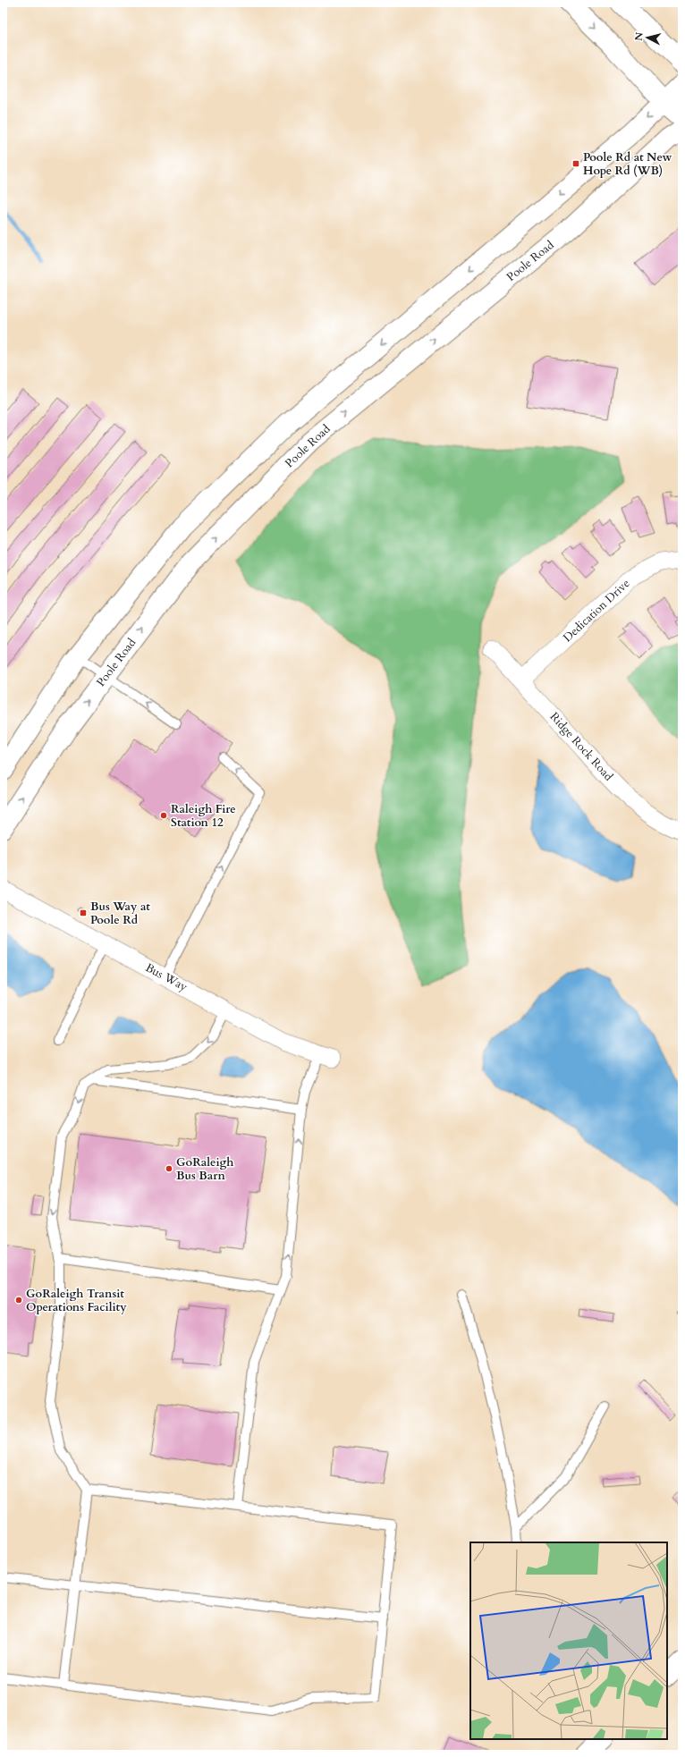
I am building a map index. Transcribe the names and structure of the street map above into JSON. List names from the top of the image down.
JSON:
{
  "streets": {
    "main road": ["Poole Road"],
    "street": ["Dedication Drive", "Ridge Rock Road", "Bus Way"]
  },
  "crossings": [
    ["Dedication Drive", "Ridge Rock Road"]
  ],
  "places": {
    "transit": ["Poole Rd at New Hope Rd (WB)", "Bus Way at Poole Rd"],
    "other": ["Raleigh Fire Station 12", "GoRaleigh Bus Barn", "GoRaleigh Transit Operations Facility"]
  },
  "north": "left"
}
